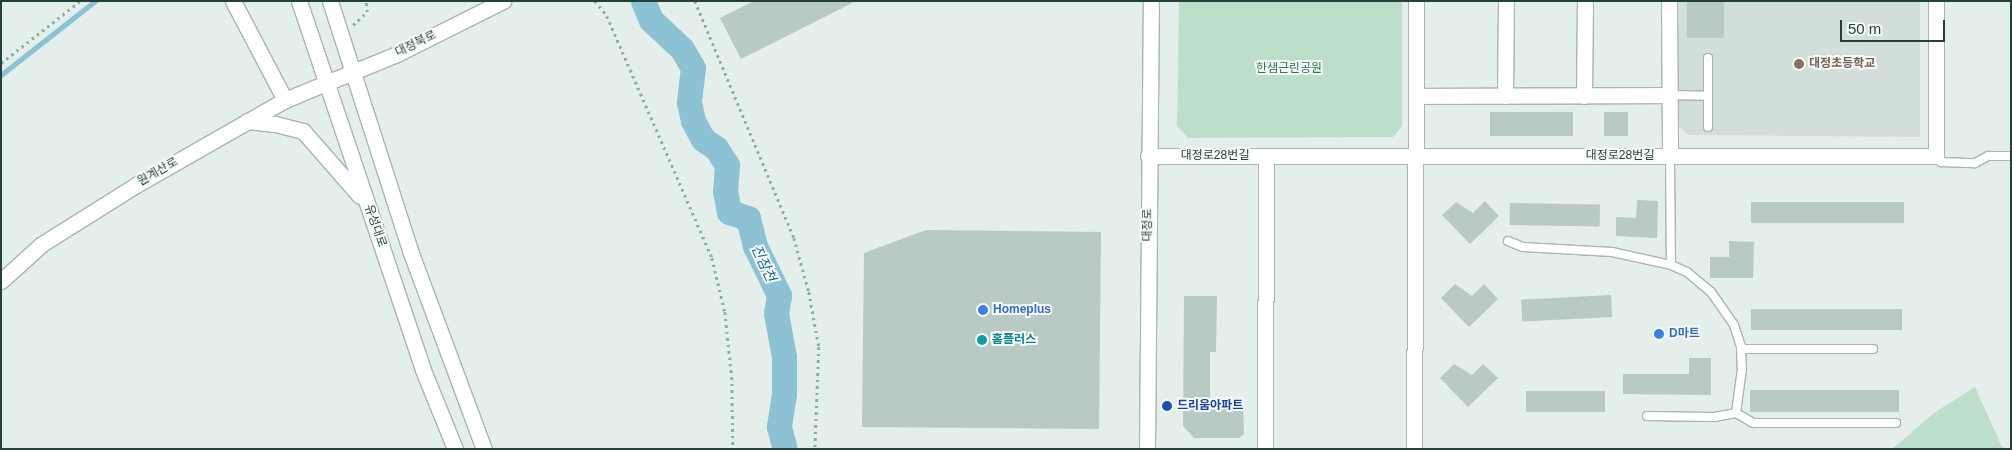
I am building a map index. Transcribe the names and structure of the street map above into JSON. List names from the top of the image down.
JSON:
{
  "streets": {
    "street": [
      "대정북로",
      "대정로28번길",
      "원계산로",
      "대정로",
      "유성대로"
    ]
  },
  "crossings": [
    ["대정북로", "원계산로"],
    ["대정북로", "유성대로"],
    ["대정로28번길", "대정로"],
    ["원계산로", "유성대로"]
  ],
  "water": ["진잠천"],
  "parks": ["한샘근린공원"],
  "places": [
    "대정초등학교",
    "Homeplus",
    "D마트",
    "홈플러스",
    "드리움아파트"
  ],
  "scale_bar": "50 m"
}
